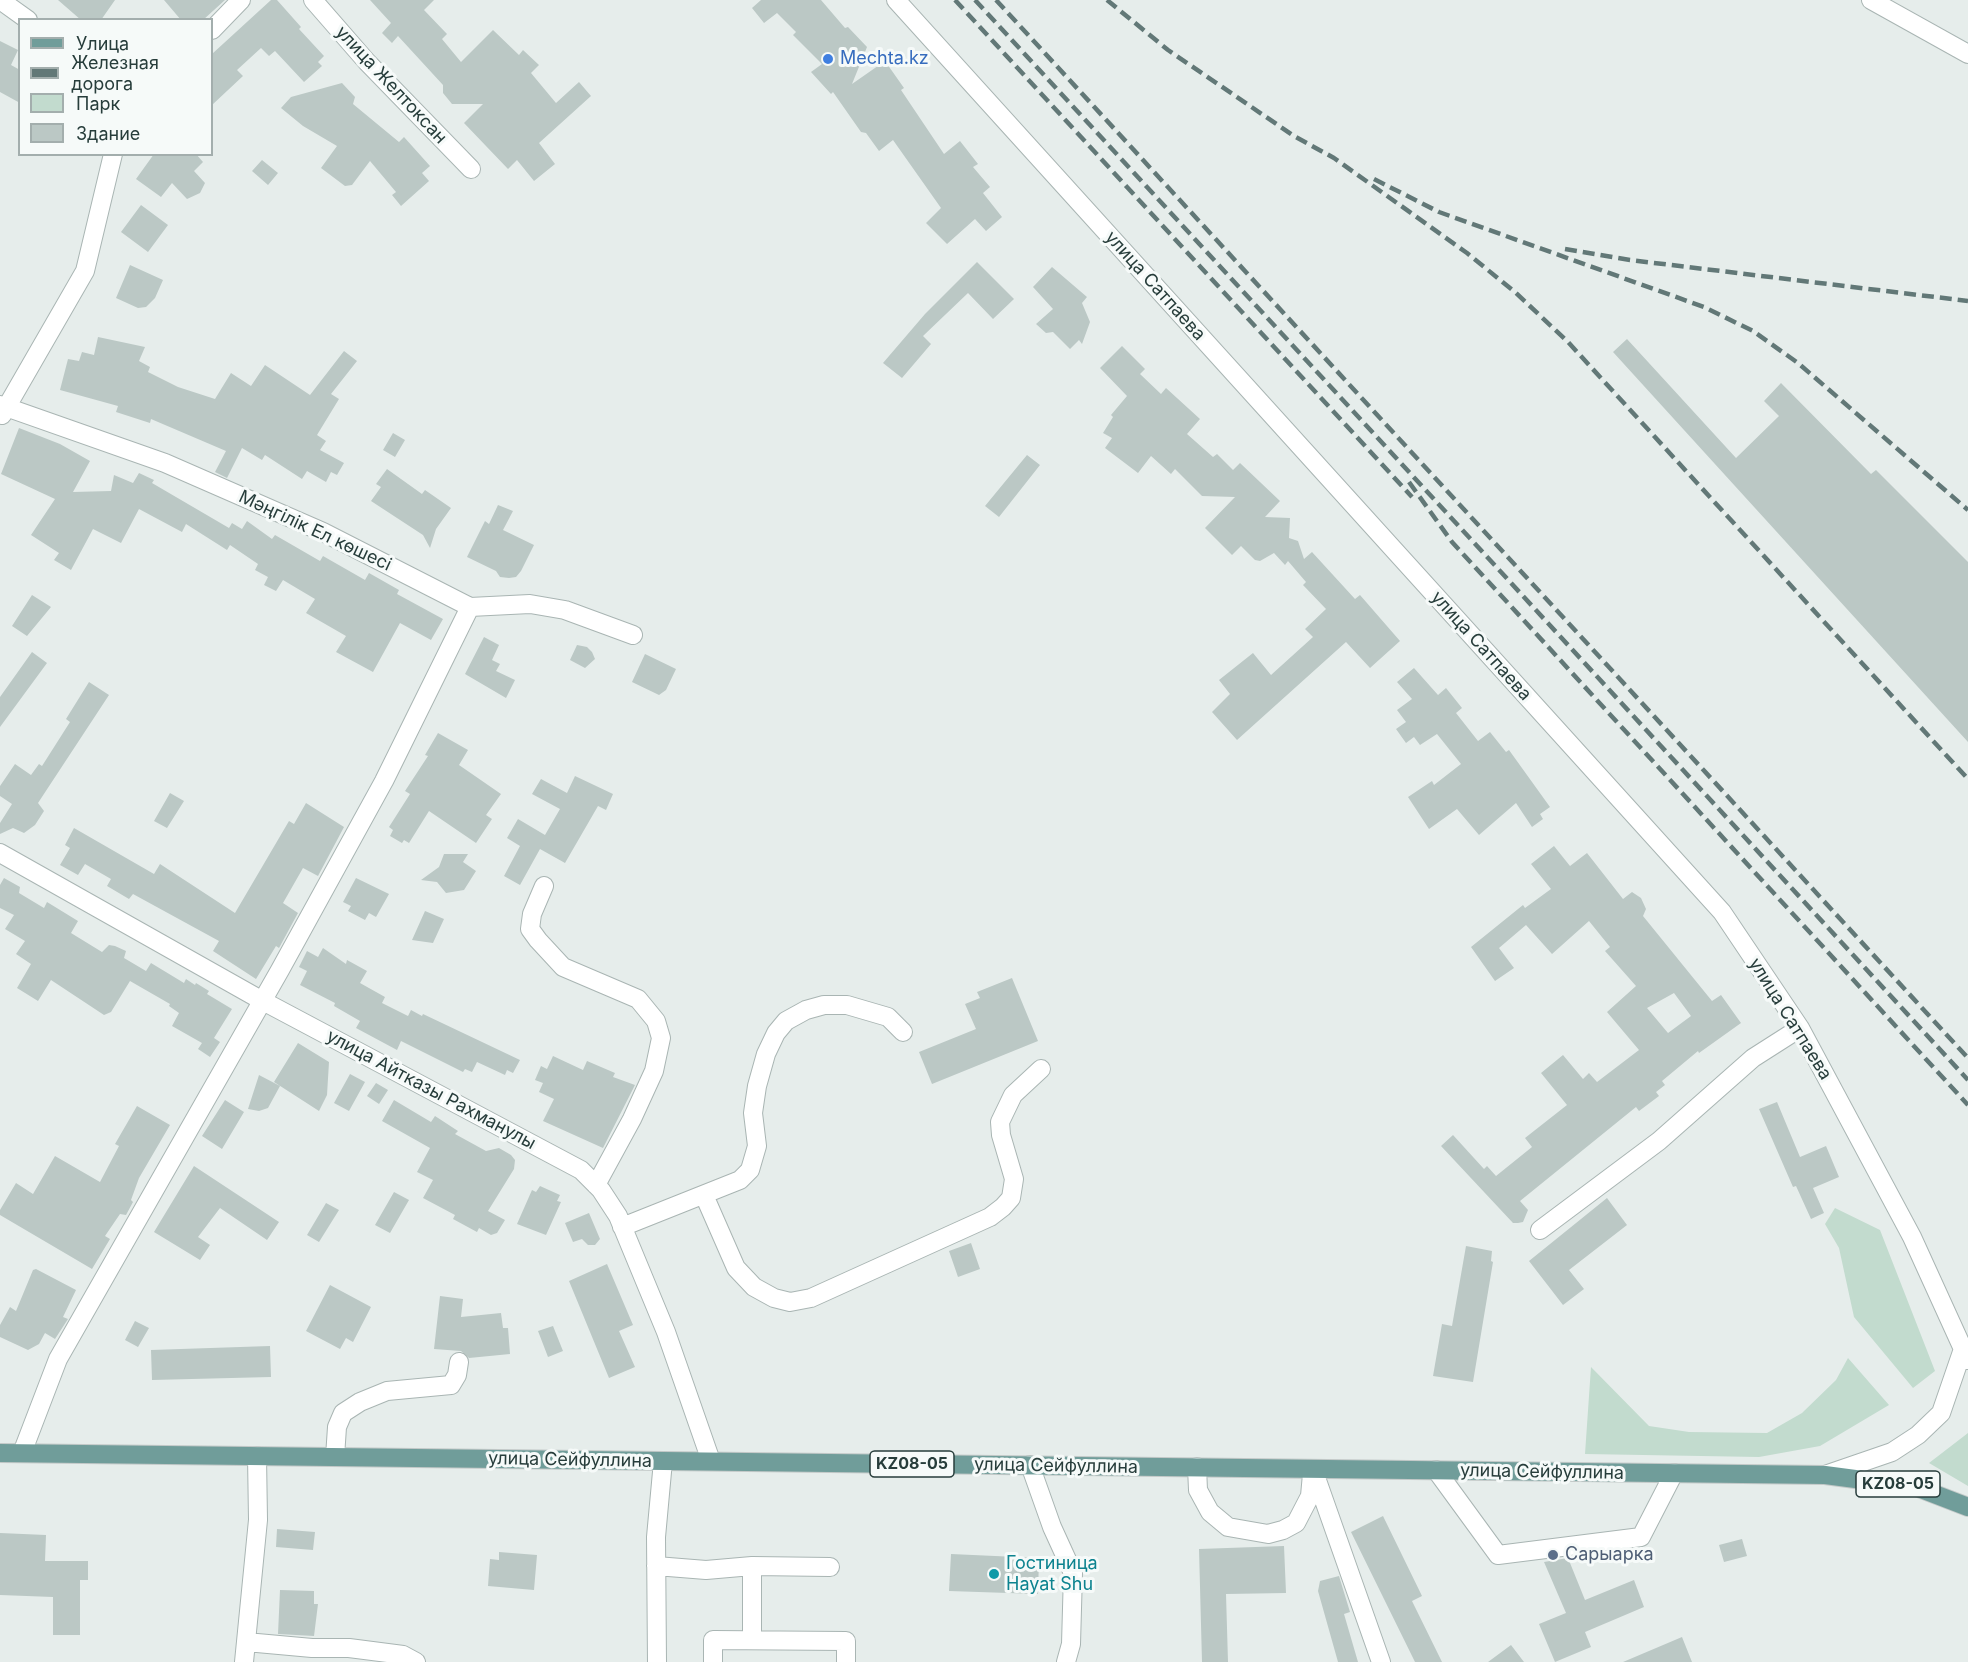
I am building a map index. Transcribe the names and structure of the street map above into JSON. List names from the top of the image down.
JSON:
{
  "streets": {
    "main road": ["улица Сейфуллина", "KZ08-05"],
    "street": [
      "улица Желтоксан",
      "улица Сатпаева",
      "Мәңгілік Ел көшесі",
      "улица Айтказы Рахманулы"
    ]
  },
  "crossings": [
    ["улица Айтказы Рахманулы", "улица Сейфуллина"],
    ["улица Сейфуллина", "KZ08-05"]
  ],
  "places": ["Mechta.kz", "Сарыарка", "Гостиница Hayat Shu"],
  "legend": [
    "Улица",
    "Железная дорога",
    "Парк",
    "Здание"
  ]
}
